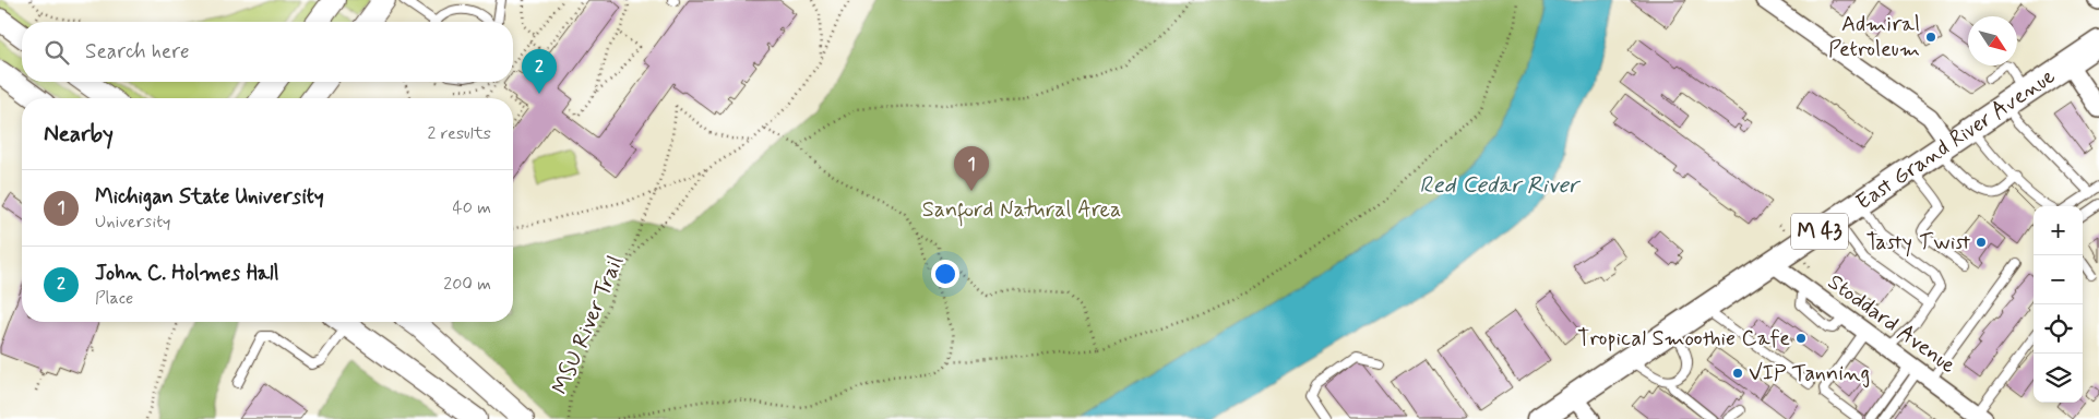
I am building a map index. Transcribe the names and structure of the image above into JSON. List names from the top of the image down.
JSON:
{
  "streets": {
    "main road": ["East Grand River Avenue", "M 43"],
    "street": ["Stoddard Avenue"],
    "path": ["MSU River Trail"]
  },
  "crossings": [
    ["East Grand River Avenue", "Stoddard Avenue"]
  ],
  "water": ["Red Cedar River"],
  "parks": ["Sanford Natural Area"],
  "places": [
    "Admiral Petroleum",
    "Tasty Twist",
    "Tropical Smoothie Cafe",
    "VIP Tanning"
  ],
  "north": "bottom right",
  "page": {
    "search": "Search here",
    "pins": ["2", "1"],
    "heading": ["Nearby", "2 results"],
    "list": [
      {
        "mark": "1",
        "name": "Michigan State University",
        "note": "University",
        "value": "40 m"
      },
      {
        "mark": "2",
        "name": "John C. Holmes Hall",
        "note": "Place",
        "value": "200 m"
      }
    ],
    "map_buttons": ["+", "−"]
  }
}
